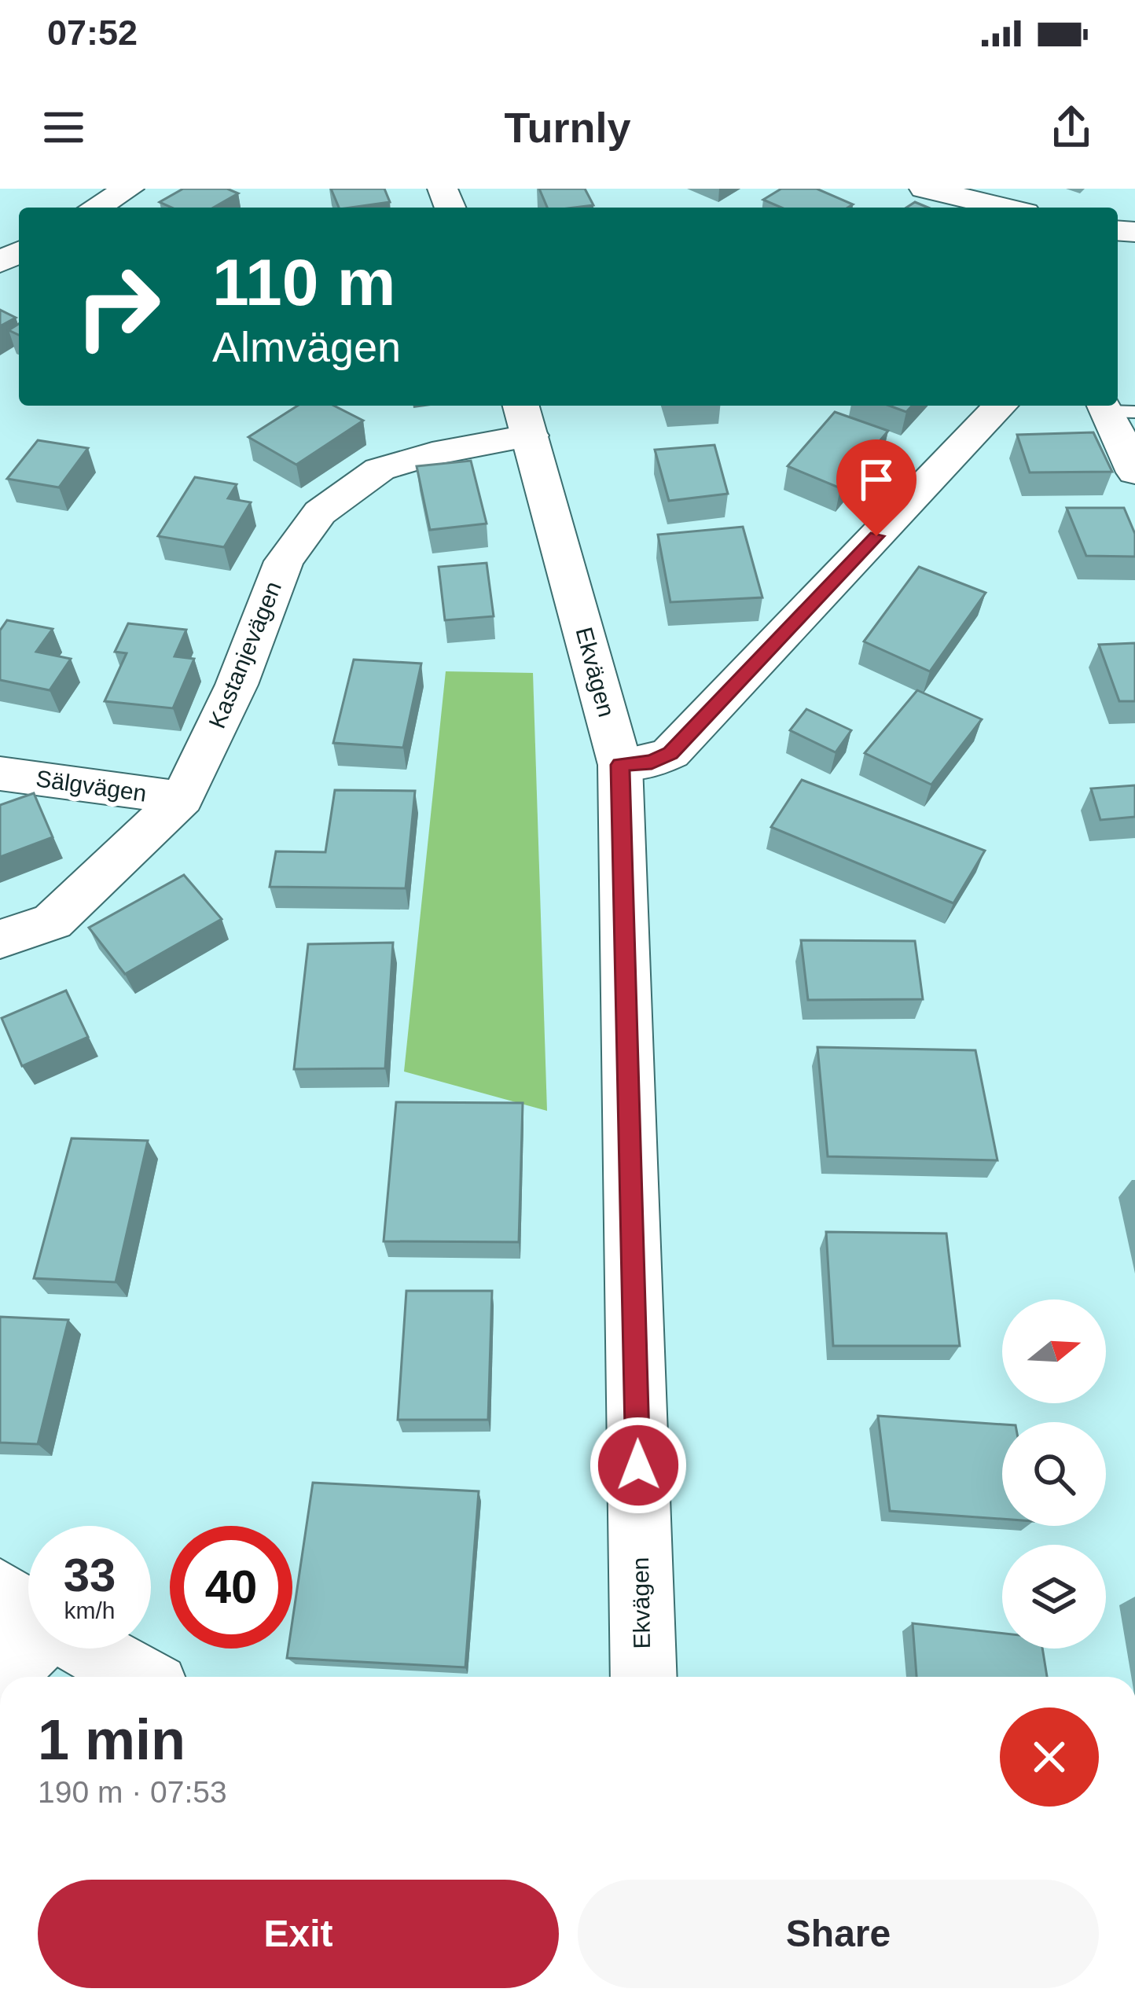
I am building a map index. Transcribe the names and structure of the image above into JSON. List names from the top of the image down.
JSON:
{
  "streets": {
    "street": ["Kastanjevägen", "Ekvägen", "Sälgvägen"]
  },
  "crossings": [
    ["Kastanjevägen", "Ekvägen"],
    ["Kastanjevägen", "Sälgvägen"]
  ],
  "north": "right",
  "page": {
    "status": "07:52",
    "header": "Turnly",
    "turn": ["110 m", "Almvägen"],
    "speed": "33 km/h",
    "limit": "40",
    "heading": ["1 min", "190 m · 07:53"],
    "buttons": ["Exit", "Share"]
  }
}
